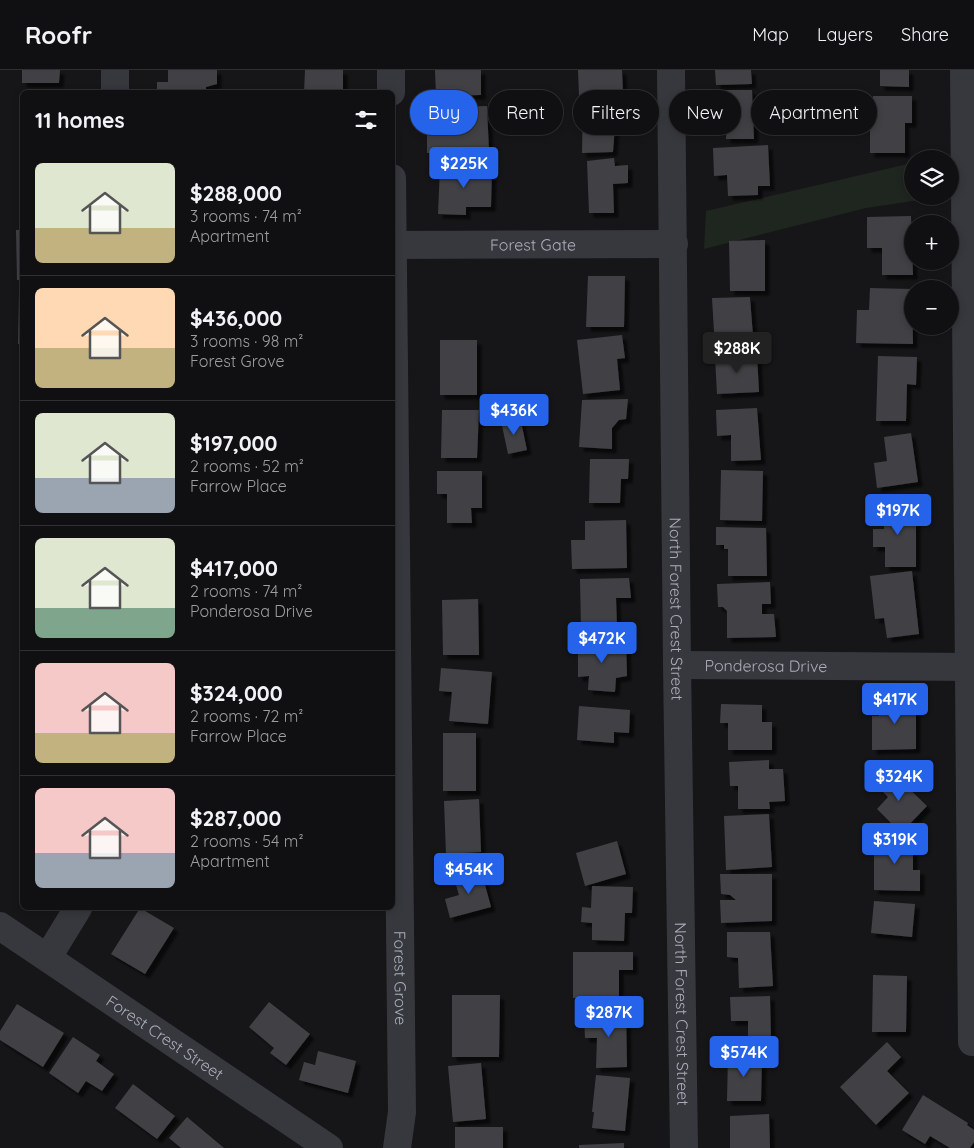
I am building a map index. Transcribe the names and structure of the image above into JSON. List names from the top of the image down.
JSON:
{
  "streets": {
    "street": [
      "Forest Gate",
      "North Forest Crest Street",
      "Ponderosa Drive",
      "Forest Grove",
      "Forest Crest Street"
    ]
  },
  "crossings": [
    ["Forest Gate", "North Forest Crest Street"],
    ["North Forest Crest Street", "Ponderosa Drive"]
  ],
  "page": {
    "header": "Roofr",
    "nav": ["Map", "Layers", "Share"],
    "chip": [
      "Buy",
      "Rent",
      "Filters",
      "New",
      "Apartment"
    ],
    "heading": "11 homes",
    "price": [
      "$225K",
      "$288K",
      "$436K",
      "$197K",
      "$472K",
      "$417K",
      "$324K",
      "$319K",
      "$454K",
      "$287K",
      "$574K"
    ],
    "map_buttons": ["+", "−"],
    "list": [
      {
        "name": "$288,000",
        "note": "3 rooms · 74 m² · Apartment"
      },
      {
        "name": "$436,000",
        "note": "3 rooms · 98 m² · Forest Grove"
      },
      {
        "name": "$197,000",
        "note": "2 rooms · 52 m² · Farrow Place"
      },
      {
        "name": "$417,000",
        "note": "2 rooms · 74 m² · Ponderosa Drive"
      },
      {
        "name": "$324,000",
        "note": "2 rooms · 72 m² · Farrow Place"
      },
      {
        "name": "$287,000",
        "note": "2 rooms · 54 m² · Apartment"
      }
    ]
  }
}
